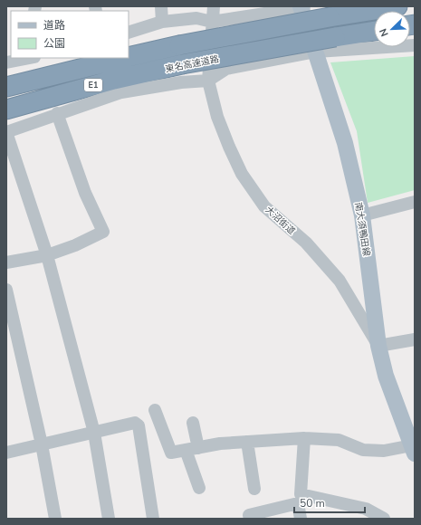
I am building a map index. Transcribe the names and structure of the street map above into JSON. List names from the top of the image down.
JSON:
{
  "streets": {
    "highway": ["東名高速道路", "E1"],
    "main road": ["南大須鴨田線"],
    "street": ["大沼街道"]
  },
  "crossings": [
    ["大沼街道", "南大須鴨田線"]
  ],
  "legend": ["道路", "公園"],
  "scale_bar": "50 m",
  "north": "bottom left"
}
